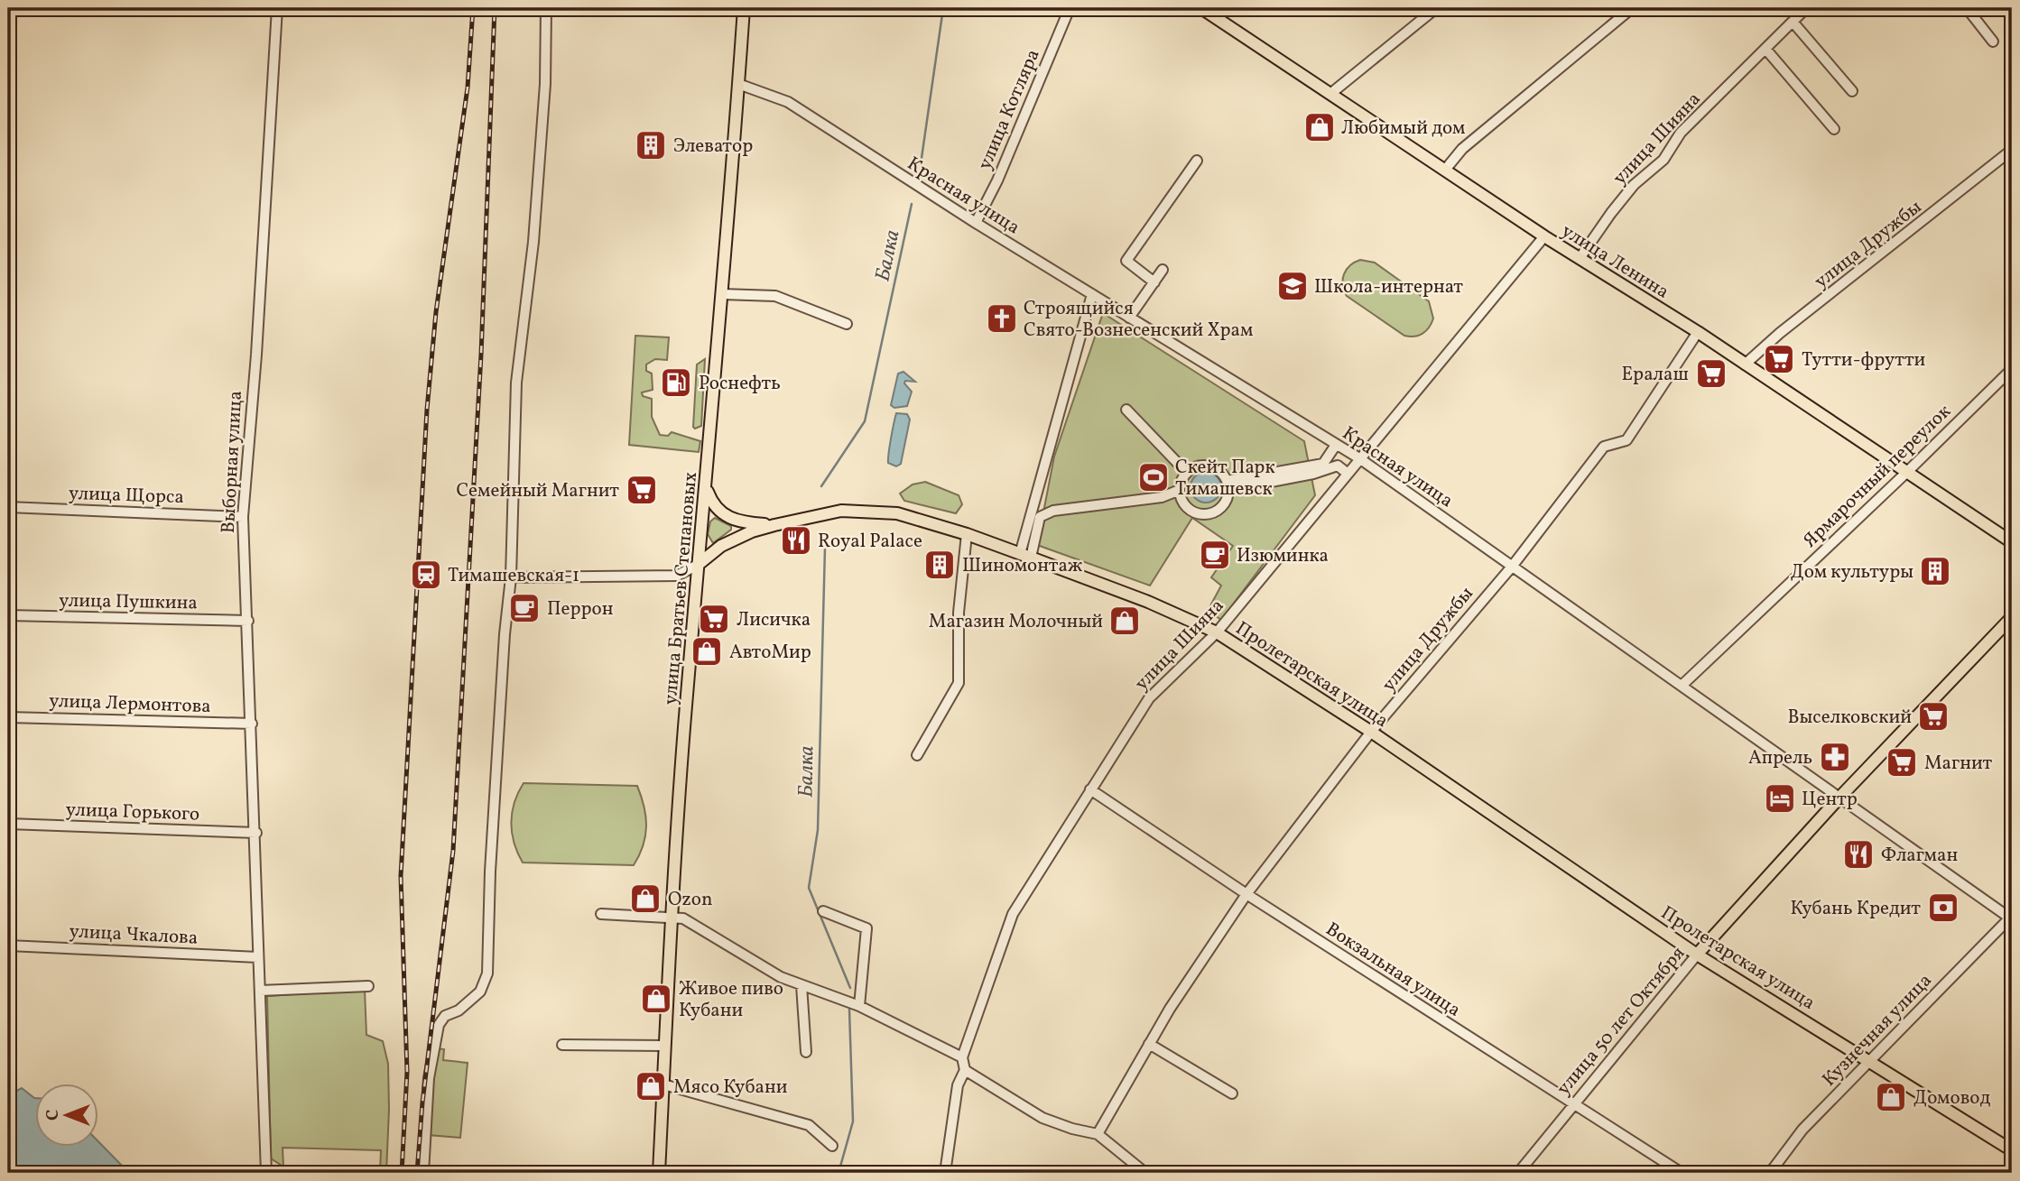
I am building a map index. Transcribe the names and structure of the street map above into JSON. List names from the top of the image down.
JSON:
{
  "streets": {
    "main road": [
      "улица Ленина",
      "улица Братьев Степановых",
      "Пролетарская улица",
      "улица 50 лет Октября"
    ],
    "street": [
      "улица Котляра",
      "улица Шияна",
      "Красная улица",
      "улица Дружбы",
      "Выборная улица",
      "Ярмарочный переулок",
      "улица Щорса",
      "улица Пушкина",
      "улица Лермонтова",
      "улица Горького",
      "улица Чкалова",
      "Вокзальная улица",
      "Кузнечная улица"
    ]
  },
  "crossings": [
    ["улица Котляра", "Красная улица"],
    ["улица Шияна", "Красная улица"],
    ["улица Шияна", "улица Ленина"],
    ["улица Шияна", "Пролетарская улица"],
    ["улица Шияна", "Вокзальная улица"],
    ["Красная улица", "улица Дружбы"],
    ["Красная улица", "Ярмарочный переулок"],
    ["Красная улица", "улица Братьев Степановых"],
    ["Красная улица", "улица 50 лет Октября"],
    ["Красная улица", "Кузнечная улица"],
    ["улица Дружбы", "улица Ленина"],
    ["улица Дружбы", "Пролетарская улица"],
    ["улица Дружбы", "Вокзальная улица"],
    ["улица Ленина", "Ярмарочный переулок"],
    ["Выборная улица", "улица Щорса"],
    ["Выборная улица", "улица Пушкина"],
    ["Выборная улица", "улица Лермонтова"],
    ["Выборная улица", "улица Горького"],
    ["Выборная улица", "улица Чкалова"],
    ["улица Братьев Степановых", "Пролетарская улица"],
    ["Пролетарская улица", "улица 50 лет Октября"],
    ["Пролетарская улица", "Кузнечная улица"],
    ["Вокзальная улица", "улица 50 лет Октября"]
  ],
  "water": ["Балка"],
  "places": {
    "shop": [
      "Любимый дом",
      "Магазин Молочный",
      "АвтоМир",
      "Ozon",
      "Живое пиво Кубани",
      "Мясо Кубани",
      "Домовод"
    ],
    "building": ["Элеватор", "Шиномонтаж", "Дом культуры"],
    "school or university": ["Школа-интернат"],
    "church": ["Строящийся Свято-Вознесенский Храм"],
    "supermarket": [
      "Тутти-фрутти",
      "Ералаш",
      "Семейный Магнит",
      "Лисичка",
      "Выселковский",
      "Магнит"
    ],
    "fuel station": ["Роснефть"],
    "sports": ["Скейт Парк Тимашевск"],
    "restaurant": ["Royal Palace", "Флагман"],
    "cafe": ["Изюминка", "Перрон"],
    "station": ["Тимашевская-1"],
    "pharmacy": ["Апрель"],
    "hotel": ["Центр"],
    "bank": ["Кубань Кредит"]
  },
  "north": "left"
}
